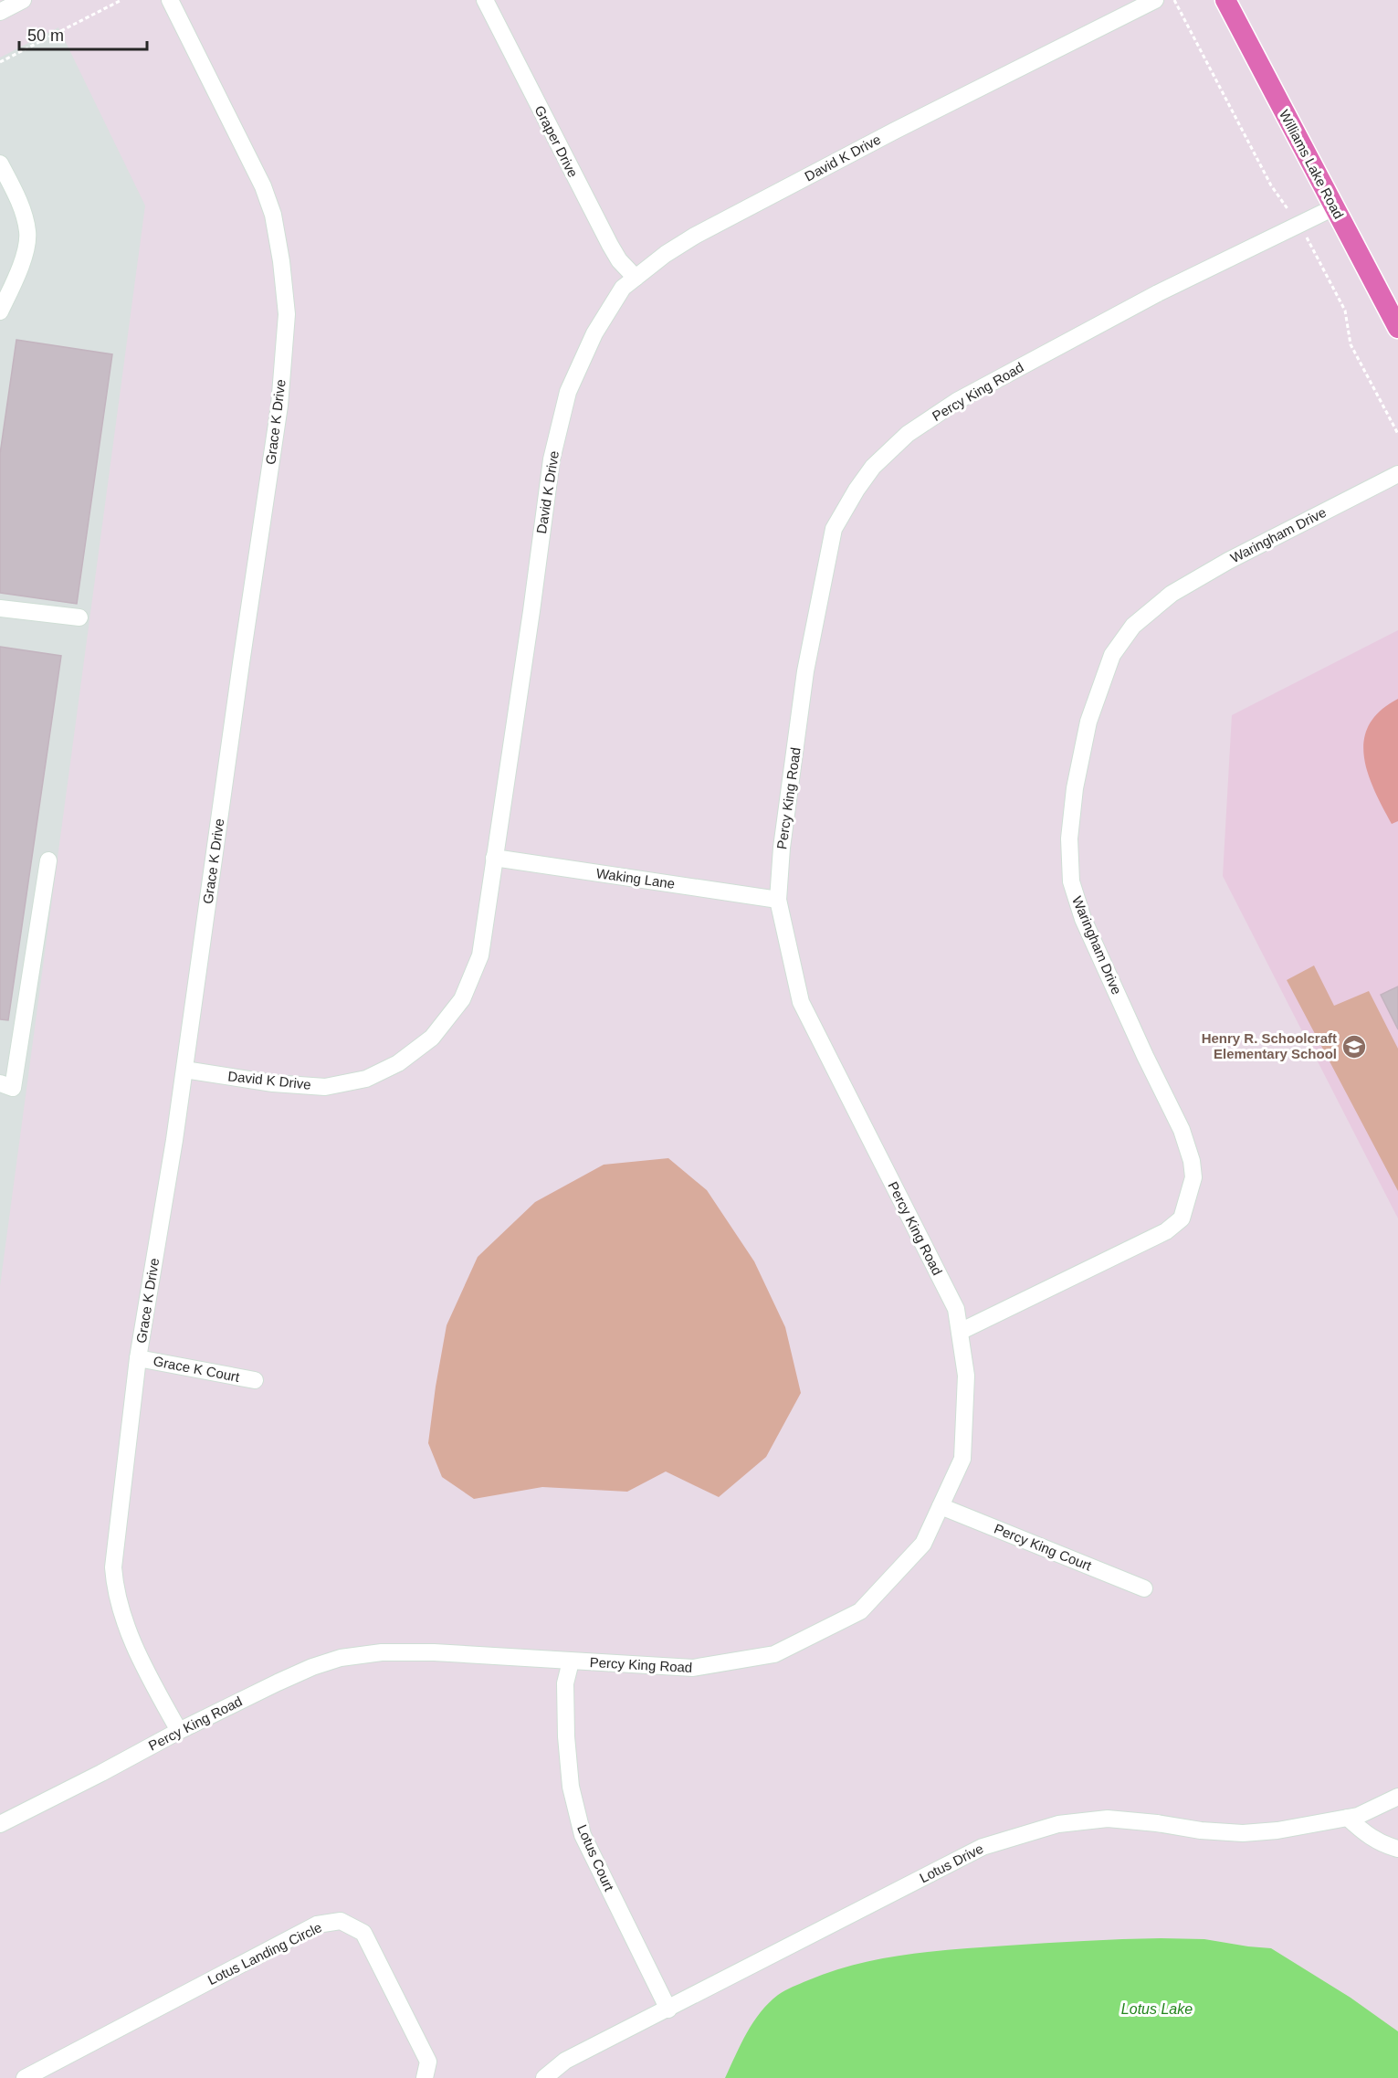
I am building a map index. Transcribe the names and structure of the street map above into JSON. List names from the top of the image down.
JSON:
{
  "streets": {
    "main road": ["Williams Lake Road"],
    "street": [
      "Graper Drive",
      "David K Drive",
      "Percy King Road",
      "Grace K Drive",
      "Waringham Drive",
      "Waking Lane",
      "Grace K Court",
      "Percy King Court",
      "Lotus Court",
      "Lotus Drive",
      "Lotus Landing Circle"
    ]
  },
  "crossings": [
    ["Graper Drive", "David K Drive"],
    ["David K Drive", "Grace K Drive"],
    ["David K Drive", "Waking Lane"],
    ["Williams Lake Road", "Percy King Road"],
    ["Percy King Road", "Grace K Drive"],
    ["Percy King Road", "Waringham Drive"],
    ["Percy King Road", "Waking Lane"],
    ["Percy King Road", "Percy King Court"],
    ["Percy King Road", "Lotus Court"],
    ["Grace K Drive", "Grace K Court"],
    ["Lotus Court", "Lotus Drive"]
  ],
  "water": ["Lotus Lake"],
  "places": {
    "school or university": ["Henry R. Schoolcraft Elementary School"]
  },
  "scale_bar": "50 m"
}
